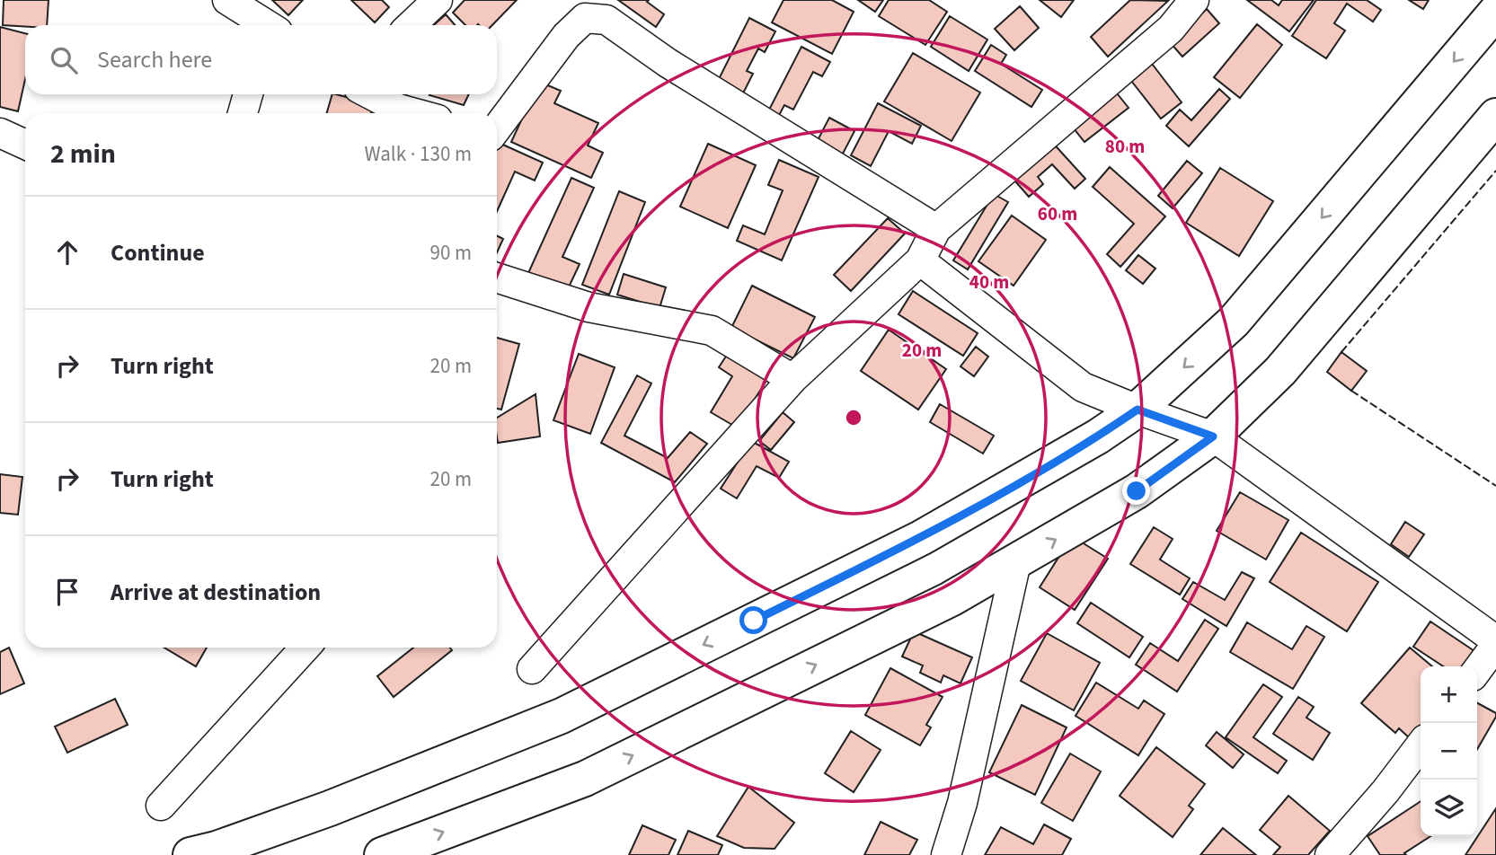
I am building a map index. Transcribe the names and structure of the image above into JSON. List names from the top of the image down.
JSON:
{
  "page": {
    "search": "Search here",
    "heading": ["2 min", "Walk · 130 m"],
    "list": [
      ["Continue", "90 m"],
      ["Turn right", "20 m"],
      ["Turn right", "20 m"],
      "Arrive at destination"
    ],
    "map_buttons": ["+", "−"]
  },
  "rings": [
    "80 m",
    "60 m",
    "40 m",
    "20 m"
  ]
}
